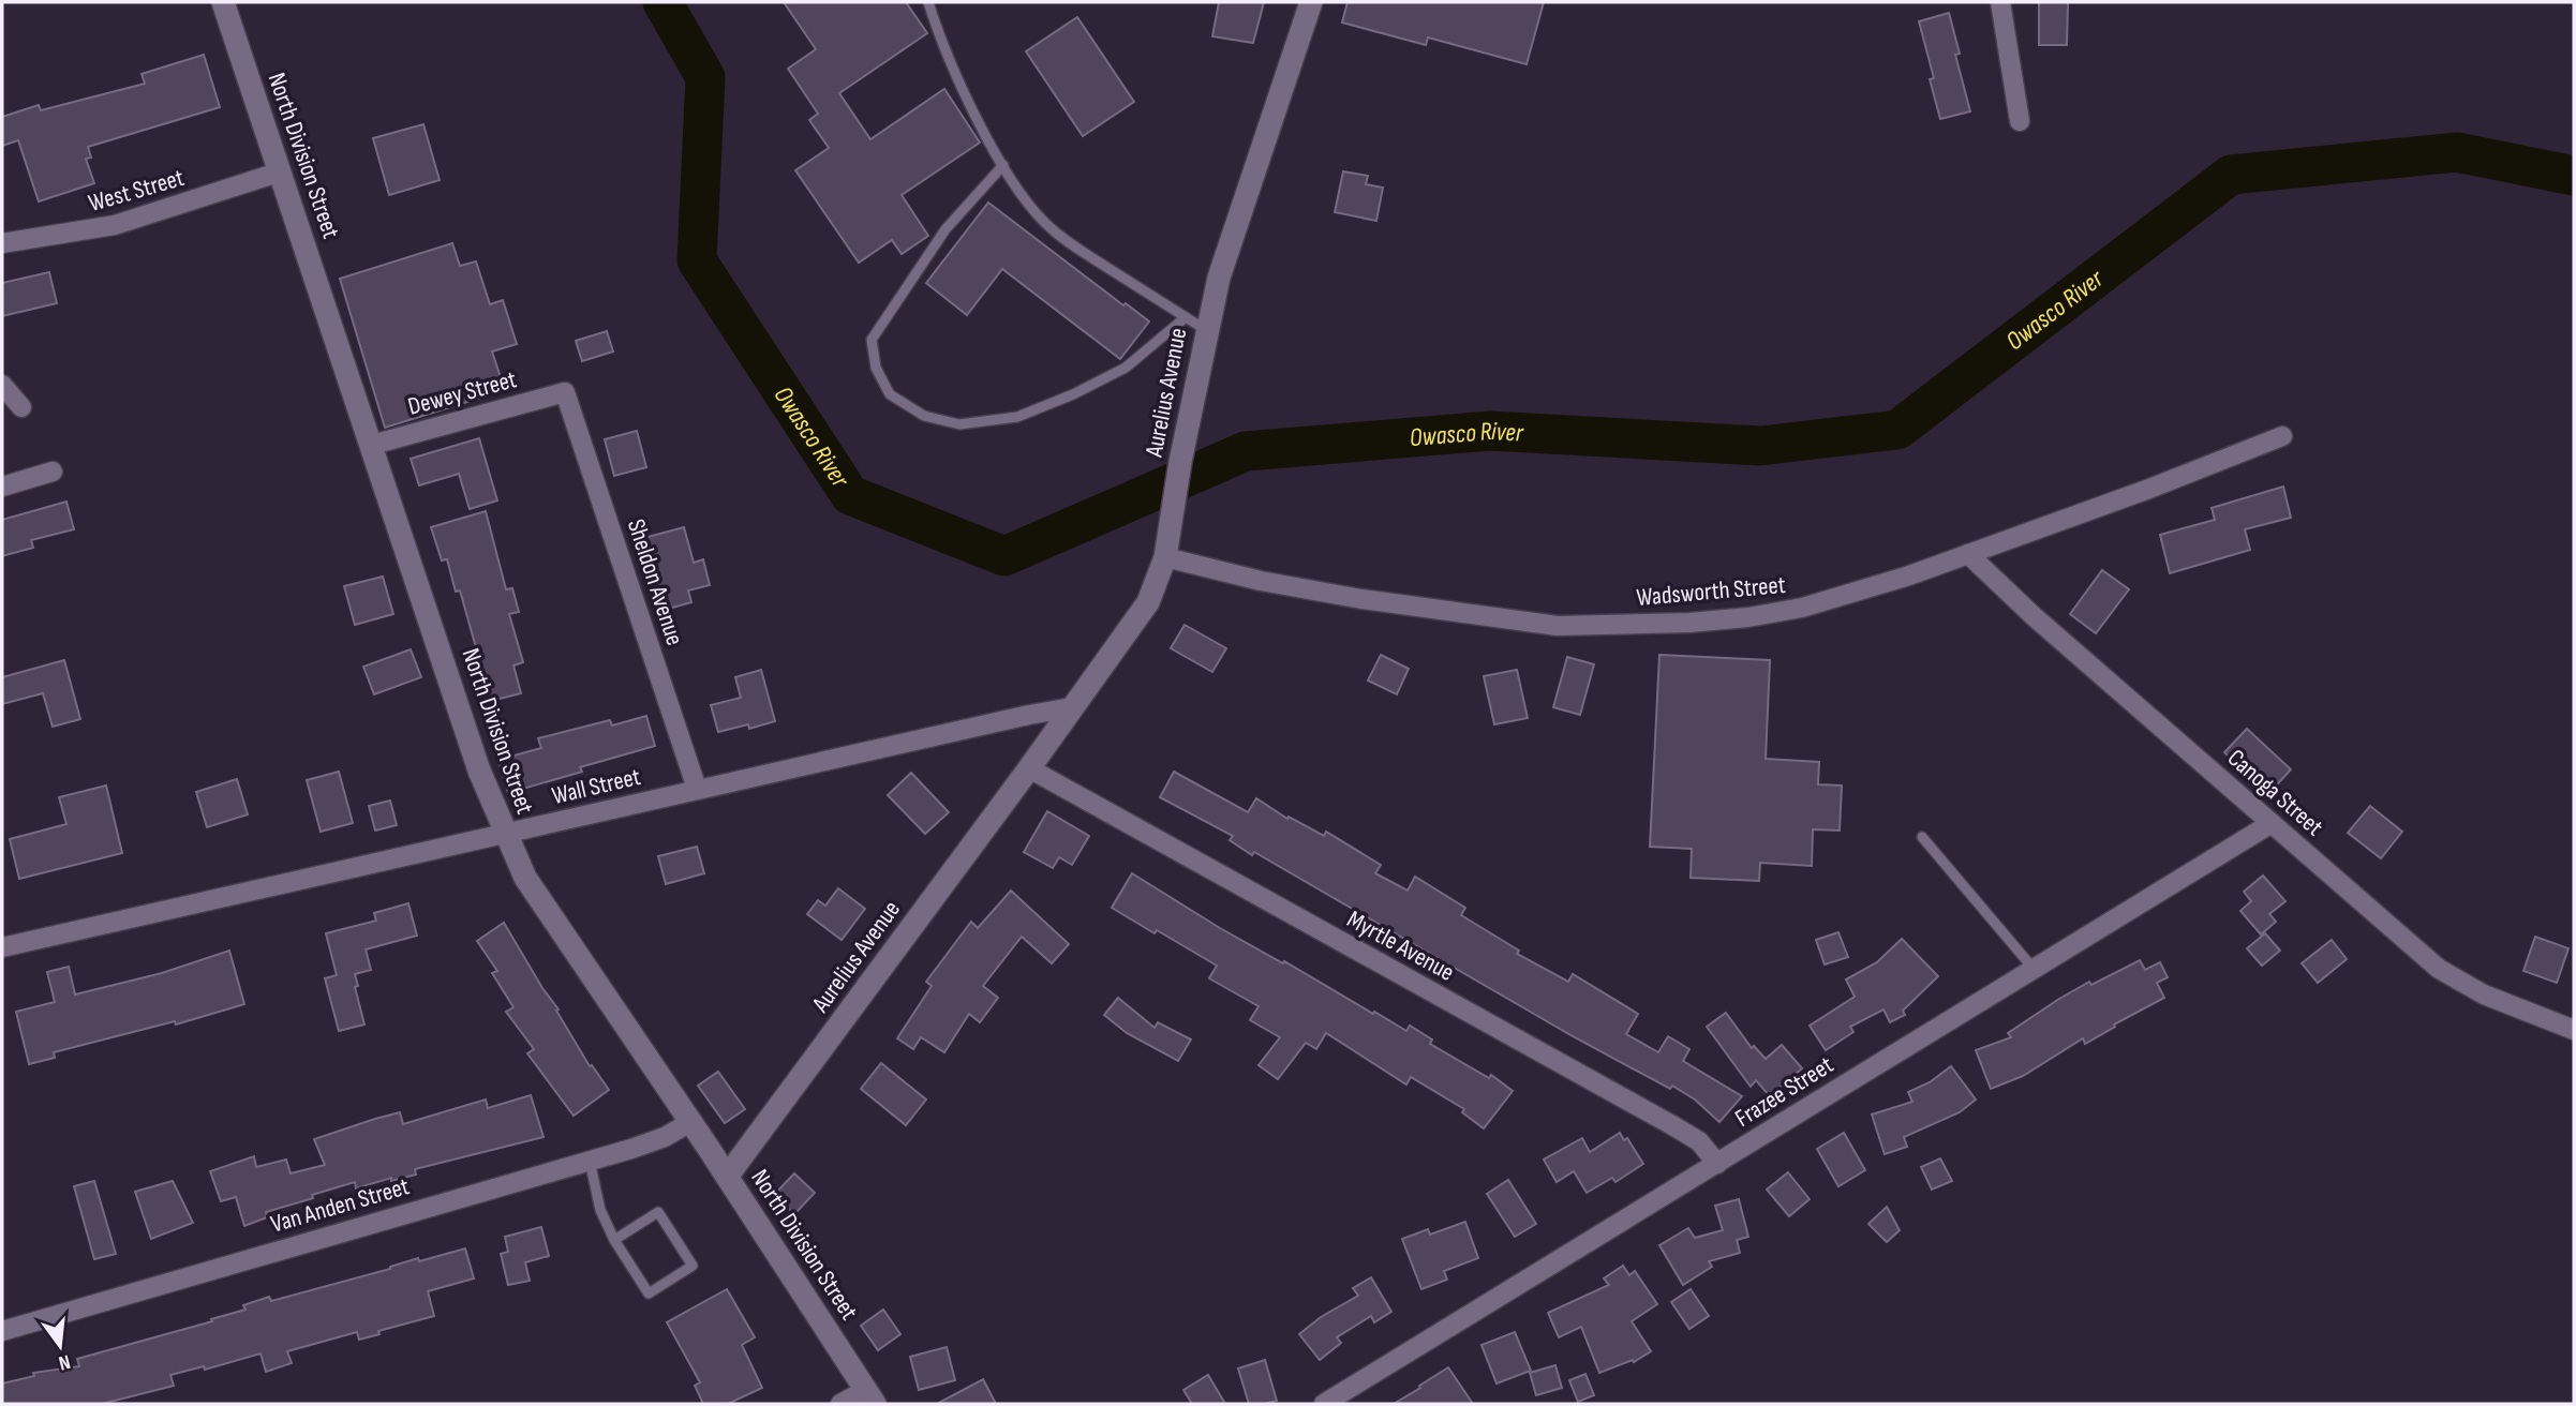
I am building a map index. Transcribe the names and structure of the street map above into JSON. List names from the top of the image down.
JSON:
{
  "streets": {
    "street": [
      "North Division Street",
      "West Street",
      "Dewey Street",
      "Aurelius Avenue",
      "Sheldon Avenue",
      "Wadsworth Street",
      "Wall Street",
      "Canoga Street",
      "Myrtle Avenue",
      "Frazee Street",
      "Van Anden Street"
    ]
  },
  "crossings": [
    ["North Division Street", "West Street"],
    ["North Division Street", "Dewey Street"],
    ["North Division Street", "Aurelius Avenue"],
    ["North Division Street", "Wall Street"],
    ["North Division Street", "Van Anden Street"],
    ["Dewey Street", "Sheldon Avenue"],
    ["Aurelius Avenue", "Wadsworth Street"],
    ["Aurelius Avenue", "Wall Street"],
    ["Aurelius Avenue", "Myrtle Avenue"],
    ["Sheldon Avenue", "Wall Street"],
    ["Wadsworth Street", "Canoga Street"],
    ["Canoga Street", "Frazee Street"],
    ["Myrtle Avenue", "Frazee Street"]
  ],
  "water": ["Owasco River"],
  "north": "bottom"
}
